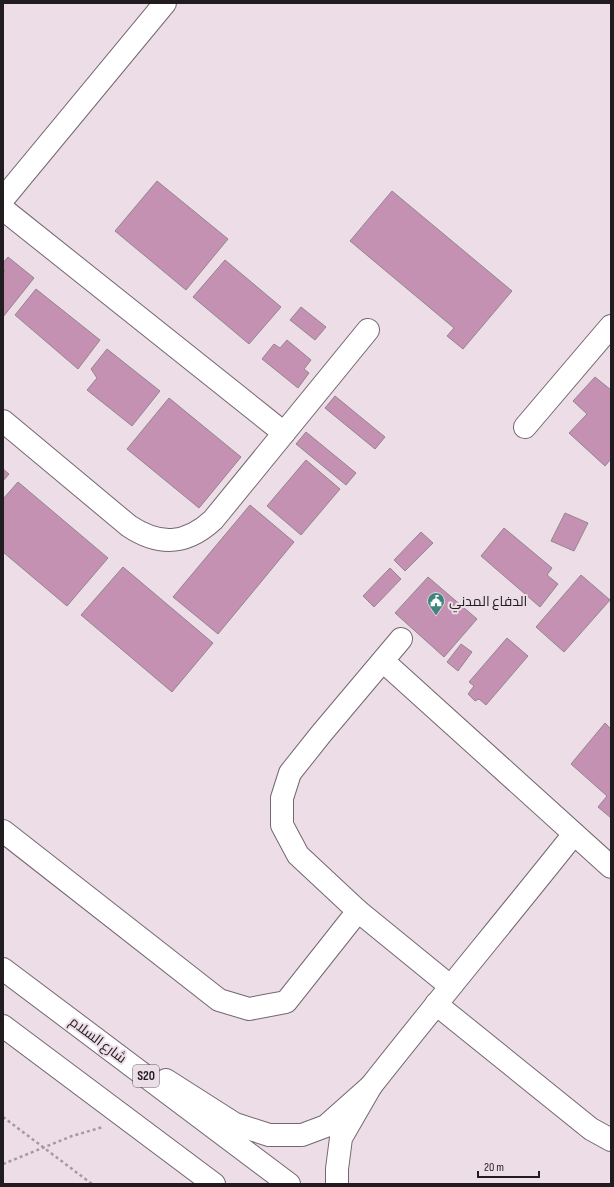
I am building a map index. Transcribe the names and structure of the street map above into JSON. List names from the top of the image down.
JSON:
{
  "streets": {
    "street": ["شارع السلام", "S20"]
  },
  "places": {
    "public building": ["الدفاع المدني"]
  },
  "scale_bar": "20 m"
}
